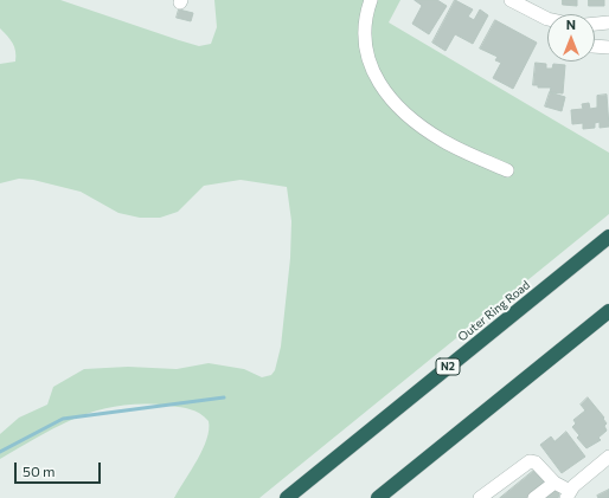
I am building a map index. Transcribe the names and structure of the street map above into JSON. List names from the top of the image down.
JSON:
{
  "streets": {
    "highway": ["Outer Ring Road", "N2"]
  },
  "scale_bar": "50 m",
  "north": "top"
}
